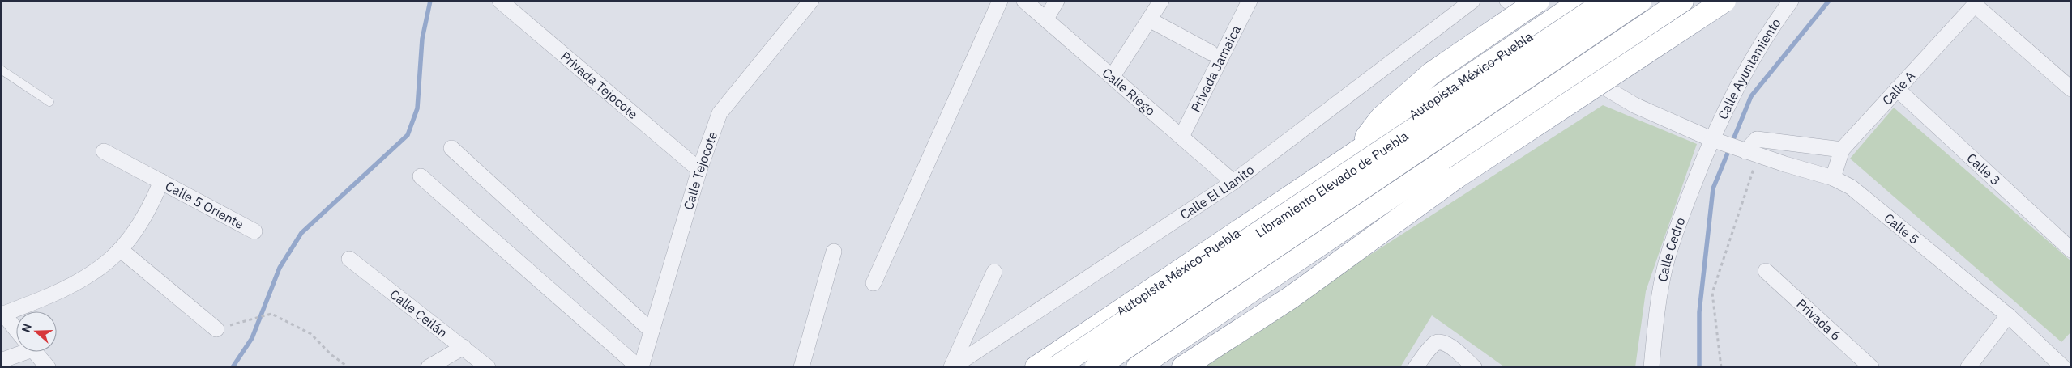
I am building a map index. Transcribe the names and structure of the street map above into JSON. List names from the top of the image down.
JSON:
{
  "streets": {
    "highway": ["Autopista México-Puebla", "Libramiento Elevado de Puebla"],
    "street": [
      "Privada Jamaica",
      "Calle Ayuntamiento",
      "Privada Tejocote",
      "Calle A",
      "Calle Riego",
      "Calle 3",
      "Calle Tejocote",
      "Calle El Llanito",
      "Calle 5 Oriente",
      "Calle 5",
      "Calle Cedro",
      "Calle Ceilán",
      "Privada 6"
    ]
  },
  "crossings": [
    ["Privada Jamaica", "Calle Riego"],
    ["Calle Ayuntamiento", "Calle 5"],
    ["Calle Ayuntamiento", "Calle Cedro"],
    ["Privada Tejocote", "Calle Tejocote"],
    ["Calle A", "Calle 3"],
    ["Calle A", "Calle 5"],
    ["Calle Riego", "Calle El Llanito"],
    ["Calle 5", "Calle Cedro"]
  ],
  "north": "left"
}
